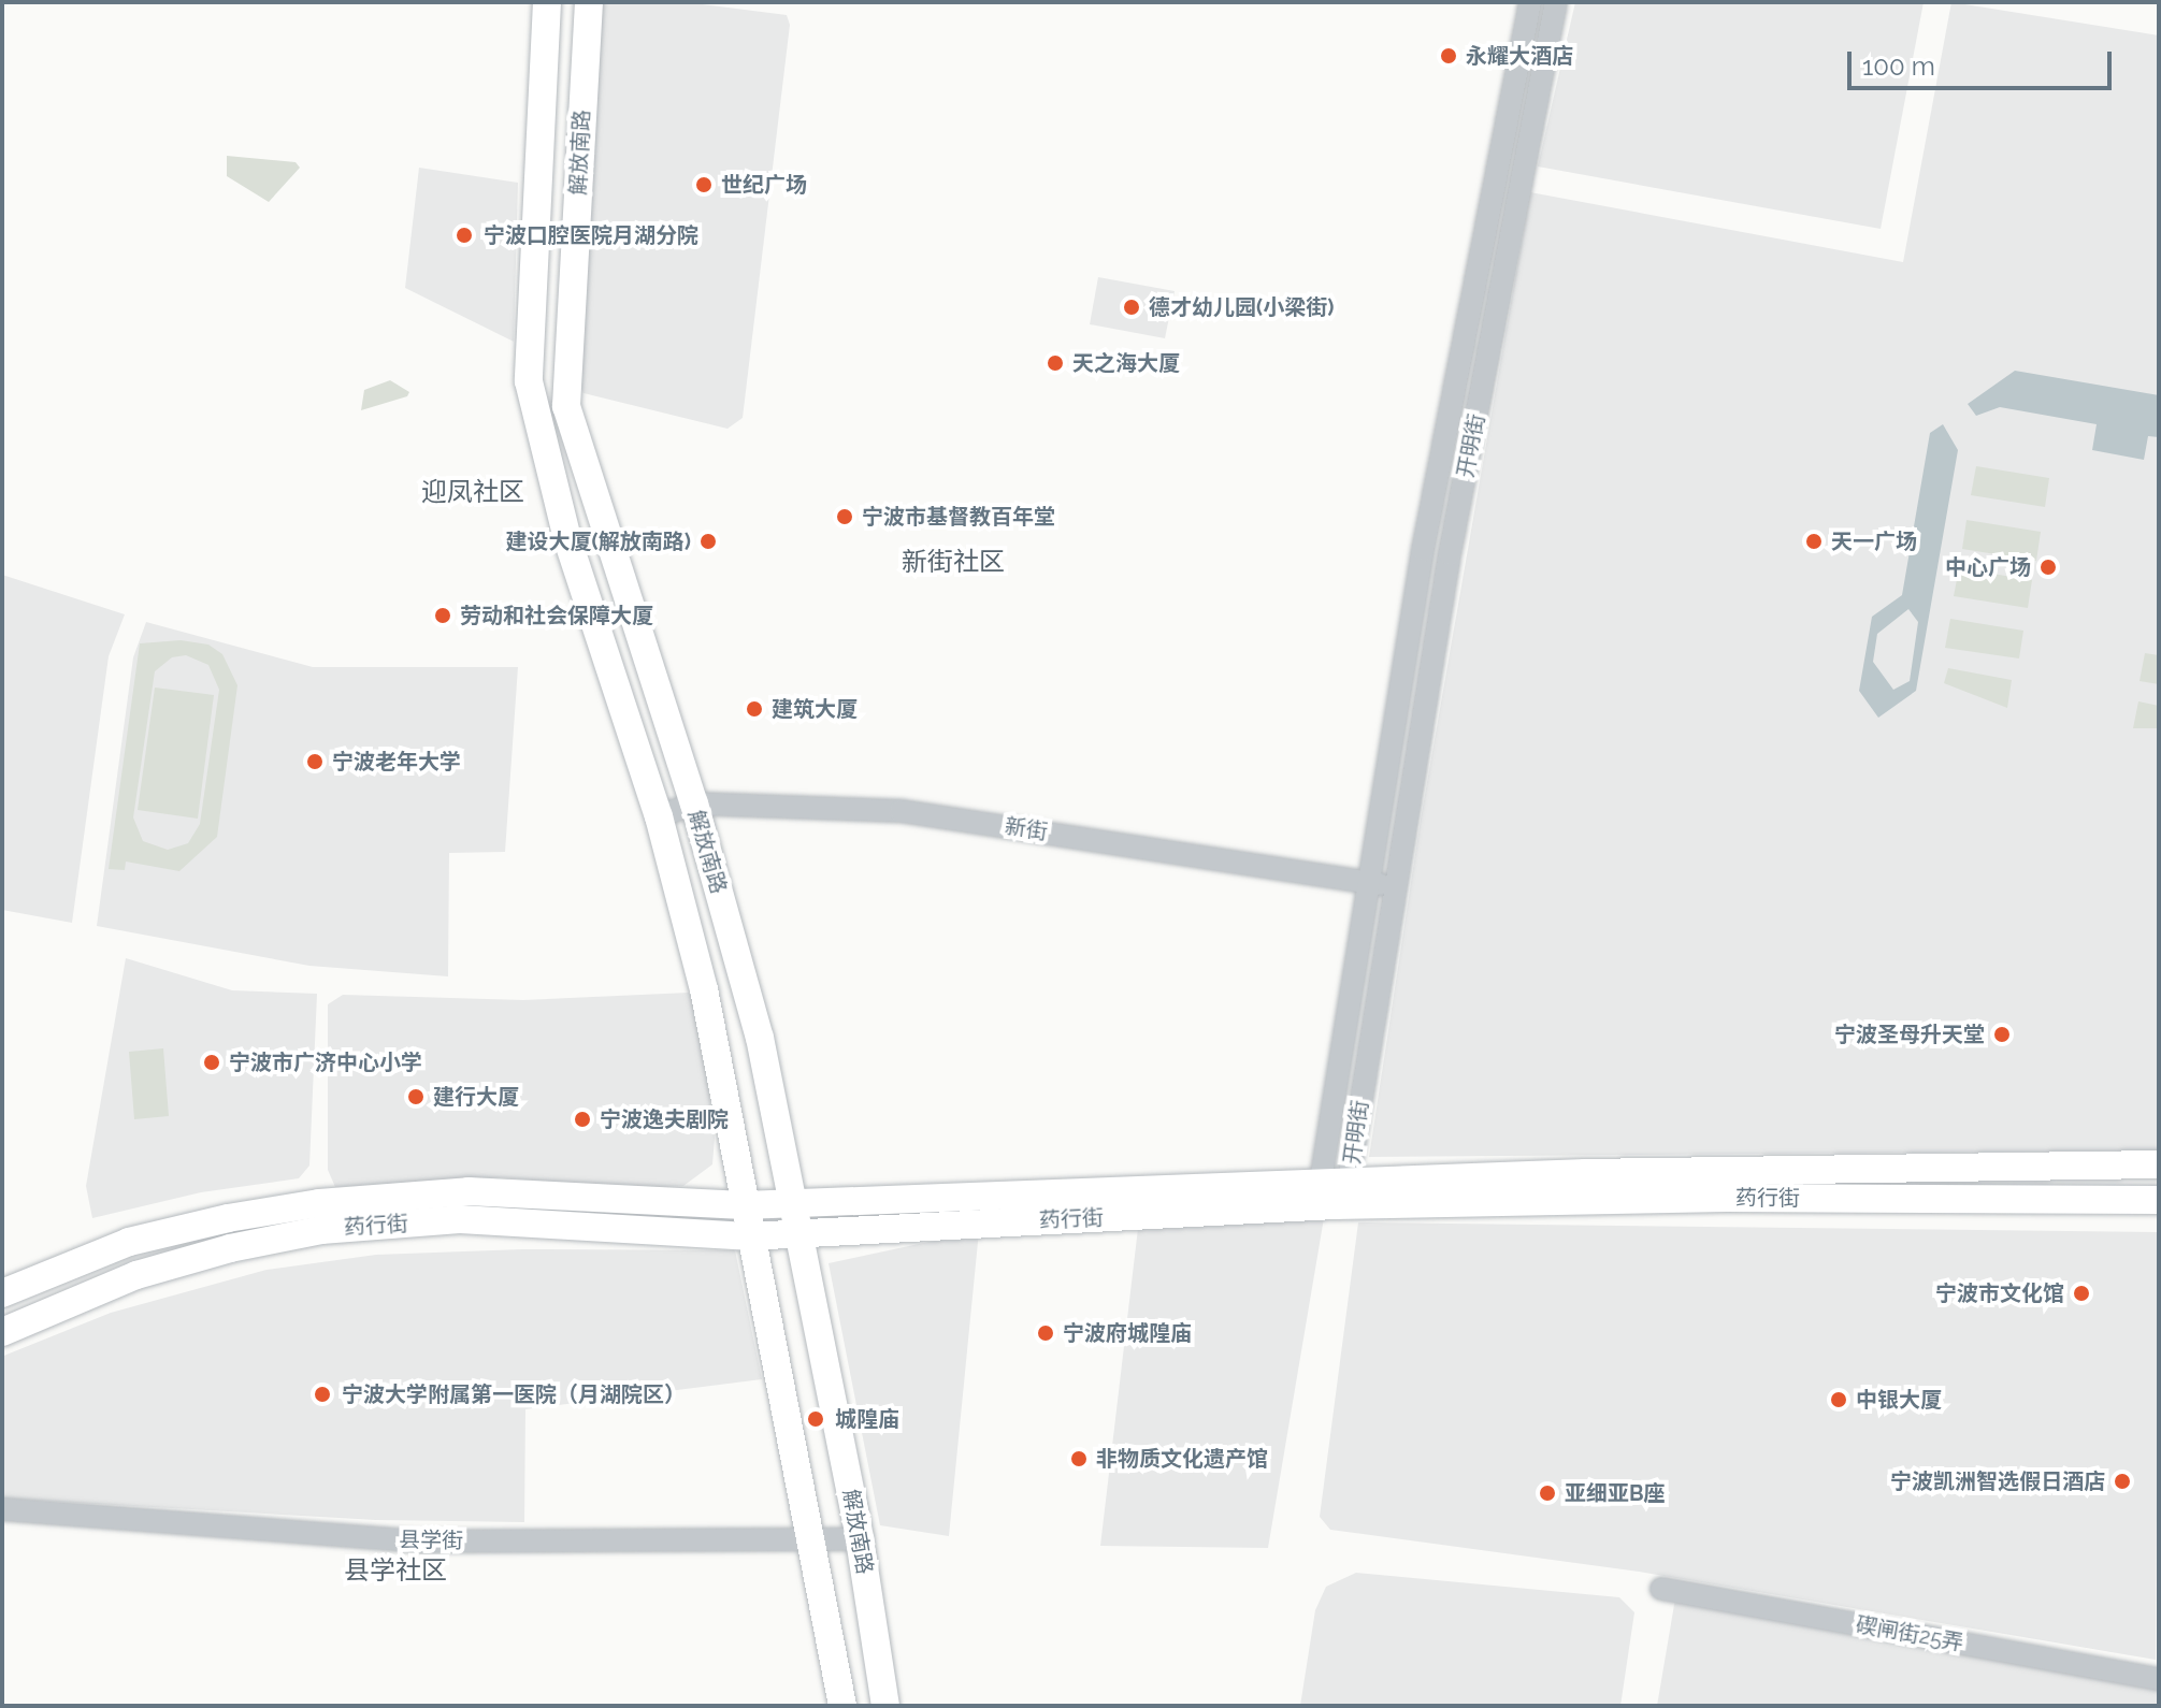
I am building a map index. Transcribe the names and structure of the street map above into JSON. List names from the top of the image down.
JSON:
{
  "streets": {
    "main road": ["解放南路", "药行街"],
    "street": [
      "开明街",
      "新街",
      "县学街",
      "碶闸街25弄"
    ]
  },
  "crossings": [
    ["解放南路", "新街"],
    ["解放南路", "药行街"],
    ["解放南路", "县学街"],
    ["开明街", "新街"],
    ["开明街", "药行街"]
  ],
  "districts": ["迎凤社区", "新街社区", "县学社区"],
  "places": [
    "永耀大酒店",
    "世纪广场",
    "宁波口腔医院月湖分院",
    "德才幼儿园(小梁街)",
    "天之海大厦",
    "宁波市基督教百年堂",
    "建设大厦(解放南路)",
    "天一广场",
    "中心广场",
    "劳动和社会保障大厦",
    "建筑大厦",
    "宁波老年大学",
    "宁波圣母升天堂",
    "宁波市广济中心小学",
    "建行大厦",
    "宁波逸夫剧院",
    "宁波市文化馆",
    "宁波府城隍庙",
    "宁波大学附属第一医院（月湖院区）",
    "中银大厦",
    "城隍庙",
    "非物质文化遗产馆",
    "宁波凯洲智选假日酒店",
    "亚细亚B座"
  ],
  "scale_bar": "100 m"
}
